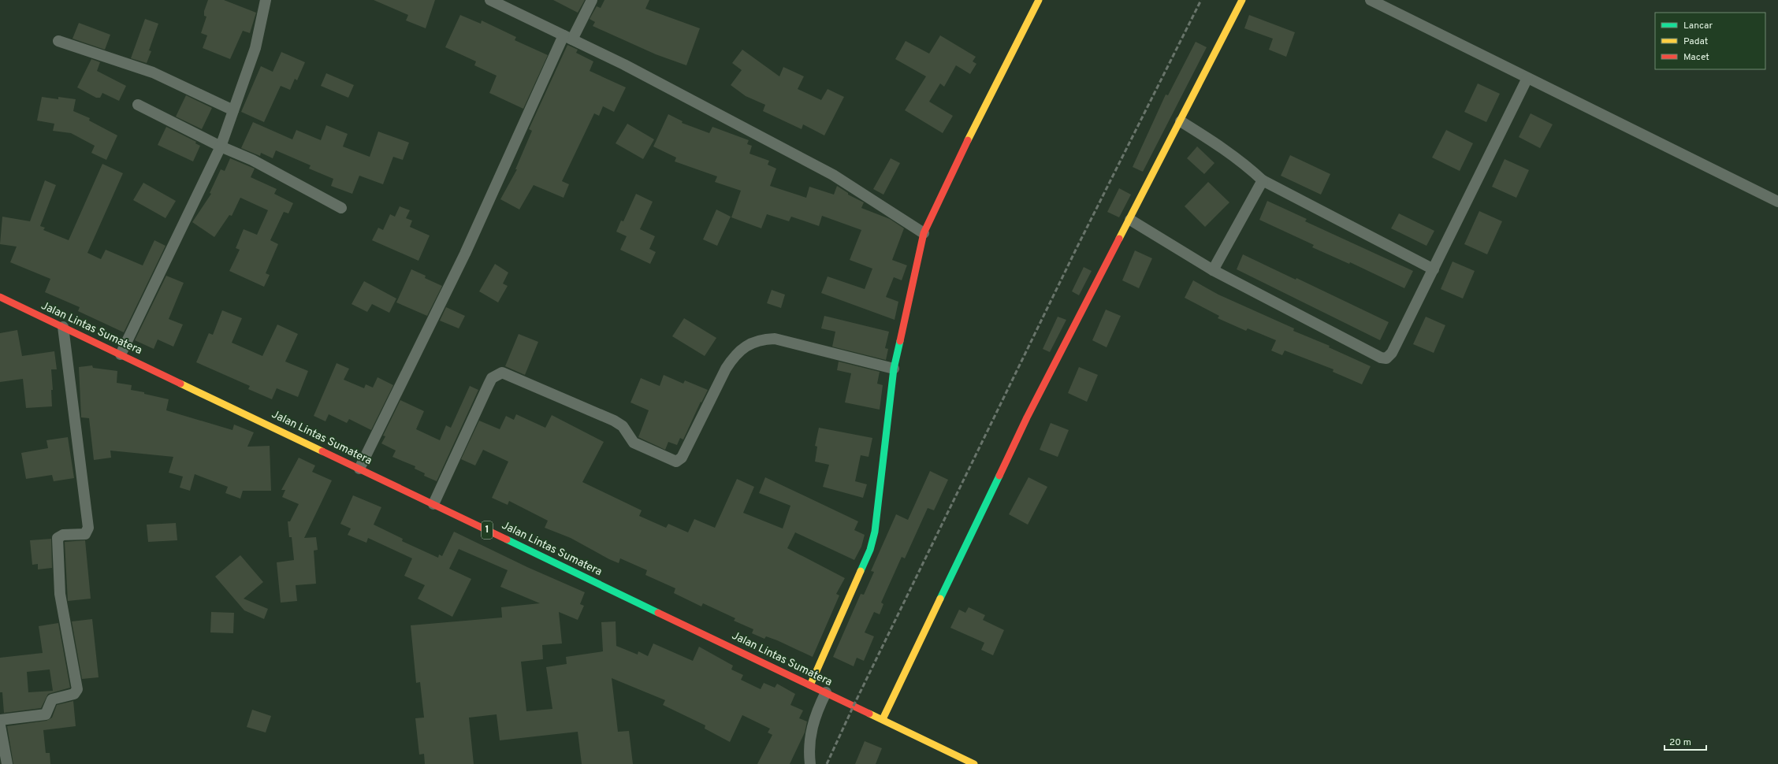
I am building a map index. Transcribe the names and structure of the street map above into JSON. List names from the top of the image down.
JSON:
{
  "streets": {
    "main road": ["Jalan Lintas Sumatera", "1"]
  },
  "legend": ["Lancar", "Padat", "Macet"],
  "scale_bar": "20 m"
}
